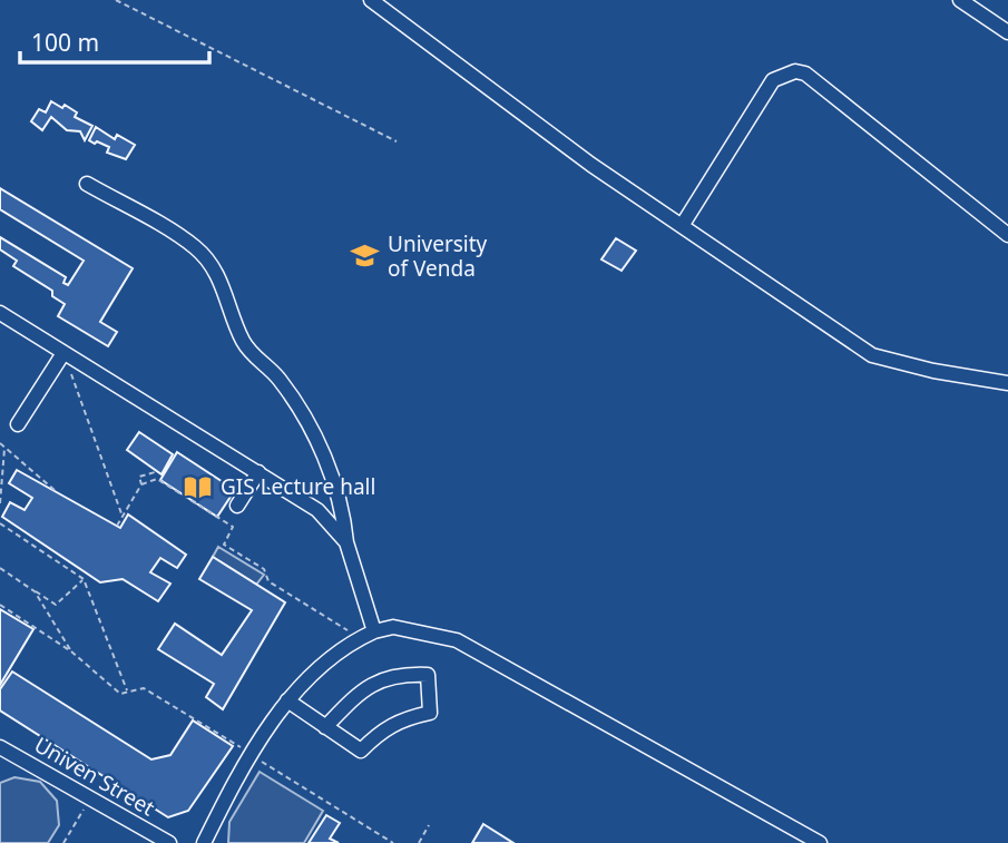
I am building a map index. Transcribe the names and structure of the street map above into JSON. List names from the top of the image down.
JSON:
{
  "streets": {
    "street": ["Univen Street"]
  },
  "places": {
    "school or university": ["University of Venda"],
    "library": ["GIS Lecture hall"]
  },
  "scale_bar": "100 m"
}
